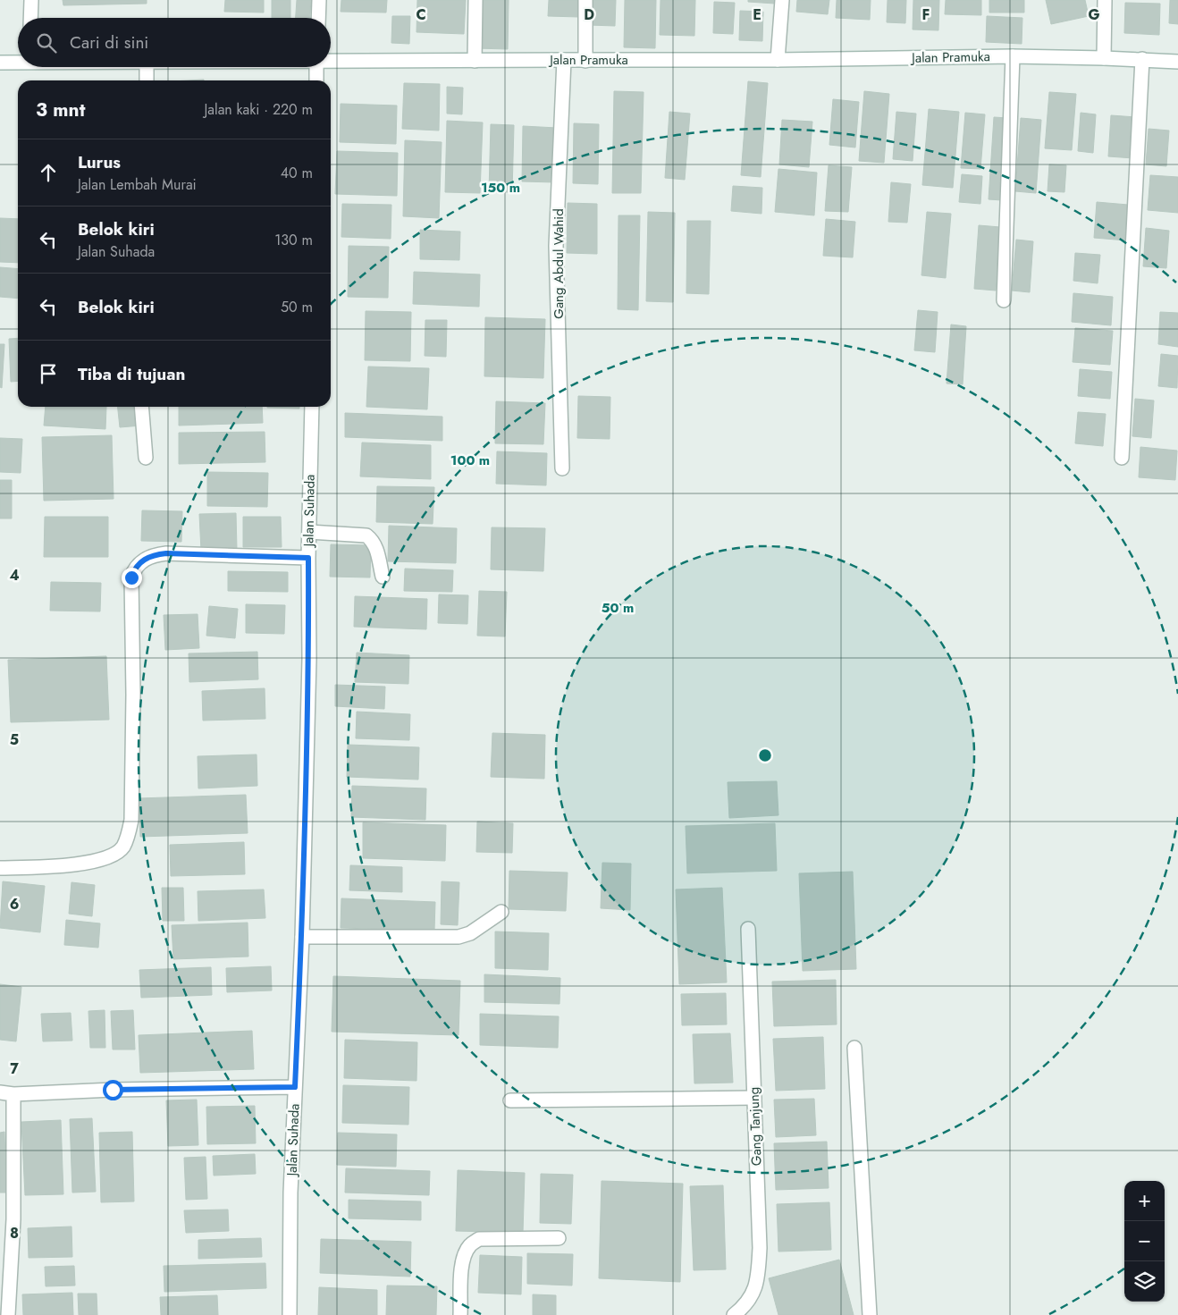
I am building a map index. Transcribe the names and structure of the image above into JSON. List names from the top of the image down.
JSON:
{
  "streets": {
    "street": [
      "Jalan Pramuka",
      "Gang Abdul Wahid",
      "Jalan Suhada",
      "Gang Tanjung"
    ]
  },
  "crossings": [
    ["Jalan Pramuka", "Gang Abdul Wahid"]
  ],
  "page": {
    "search": "Cari di sini",
    "heading": ["3 mnt", "Jalan kaki · 220 m"],
    "list": [
      ["Lurus", "Jalan Lembah Murai", "40 m"],
      ["Belok kiri", "Jalan Suhada", "130 m"],
      ["Belok kiri", "50 m"],
      "Tiba di tujuan"
    ],
    "map_buttons": ["+", "−"]
  },
  "grid": {
    "columns": [
      "C",
      "D",
      "E",
      "F",
      "G"
    ],
    "rows": [
      "4",
      "5",
      "6",
      "7",
      "8"
    ]
  },
  "rings": ["150 m", "100 m", "50 m"]
}
